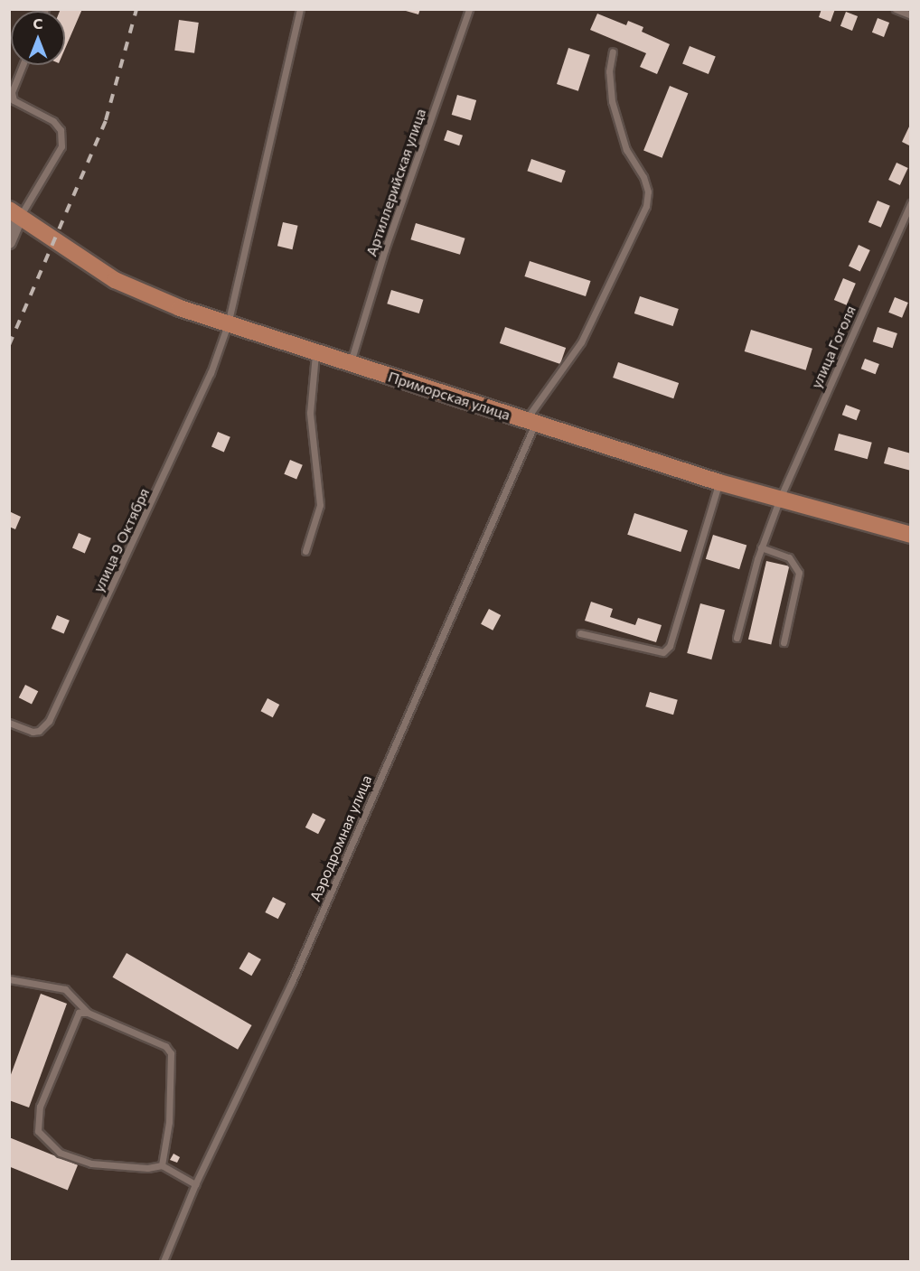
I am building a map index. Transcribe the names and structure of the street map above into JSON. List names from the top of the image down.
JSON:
{
  "streets": {
    "main road": ["Приморская улица"],
    "lane": [
      "Артиллерийская улица",
      "улица Гоголя",
      "улица 9 Октября",
      "Аэродромная улица"
    ]
  },
  "crossings": [
    ["Артиллерийская улица", "Приморская улица"],
    ["улица Гоголя", "Приморская улица"],
    ["Приморская улица", "улица 9 Октября"],
    ["Приморская улица", "Аэродромная улица"]
  ],
  "north": "top"
}
